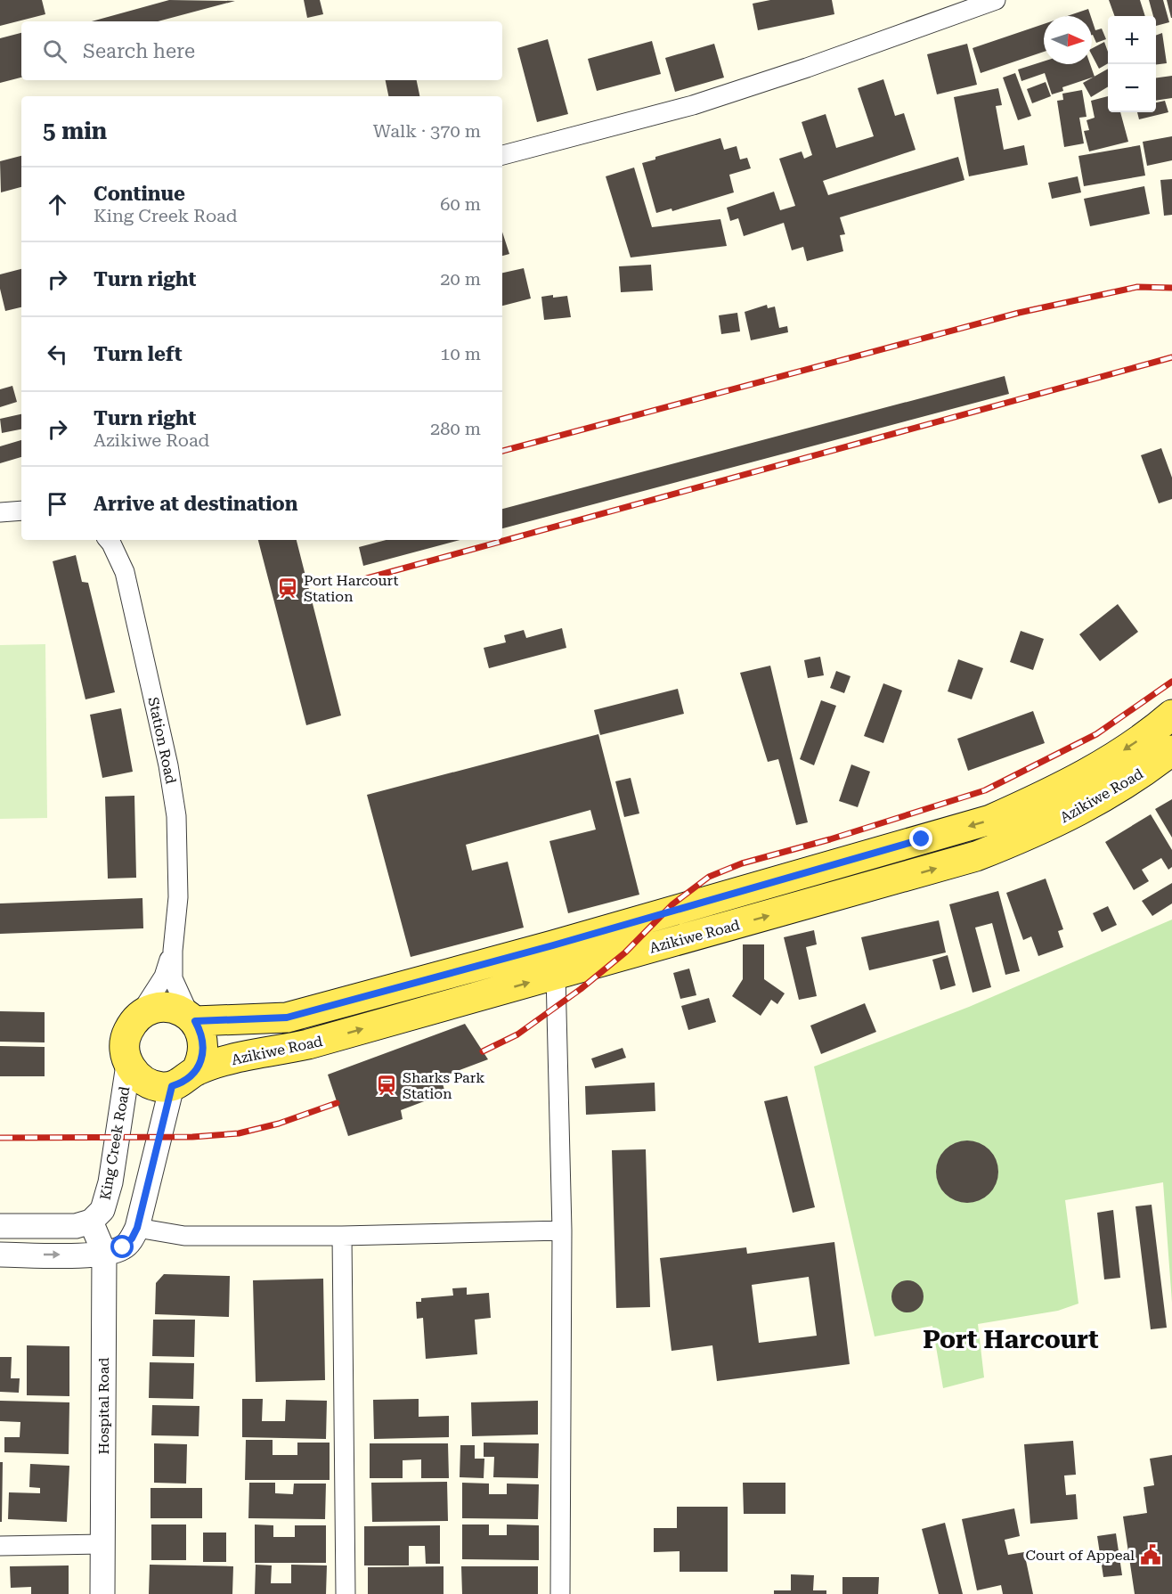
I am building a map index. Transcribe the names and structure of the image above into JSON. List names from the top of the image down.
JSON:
{
  "streets": {
    "main road": ["Azikiwe Road"],
    "street": ["Station Road", "King Creek Road", "Hospital Road"]
  },
  "crossings": [
    ["Station Road", "Azikiwe Road"],
    ["Station Road", "King Creek Road"],
    ["Azikiwe Road", "King Creek Road"],
    ["King Creek Road", "Hospital Road"]
  ],
  "districts": ["Port Harcourt"],
  "places": {
    "station": ["Port Harcourt Station", "Sharks Park Station"],
    "public building": ["Court of Appeal"]
  },
  "north": "right",
  "page": {
    "map_buttons": ["+", "−"],
    "search": "Search here",
    "heading": ["5 min", "Walk · 370 m"],
    "list": [
      ["Continue", "King Creek Road", "60 m"],
      ["Turn right", "20 m"],
      ["Turn left", "10 m"],
      ["Turn right", "Azikiwe Road", "280 m"],
      "Arrive at destination"
    ]
  }
}
